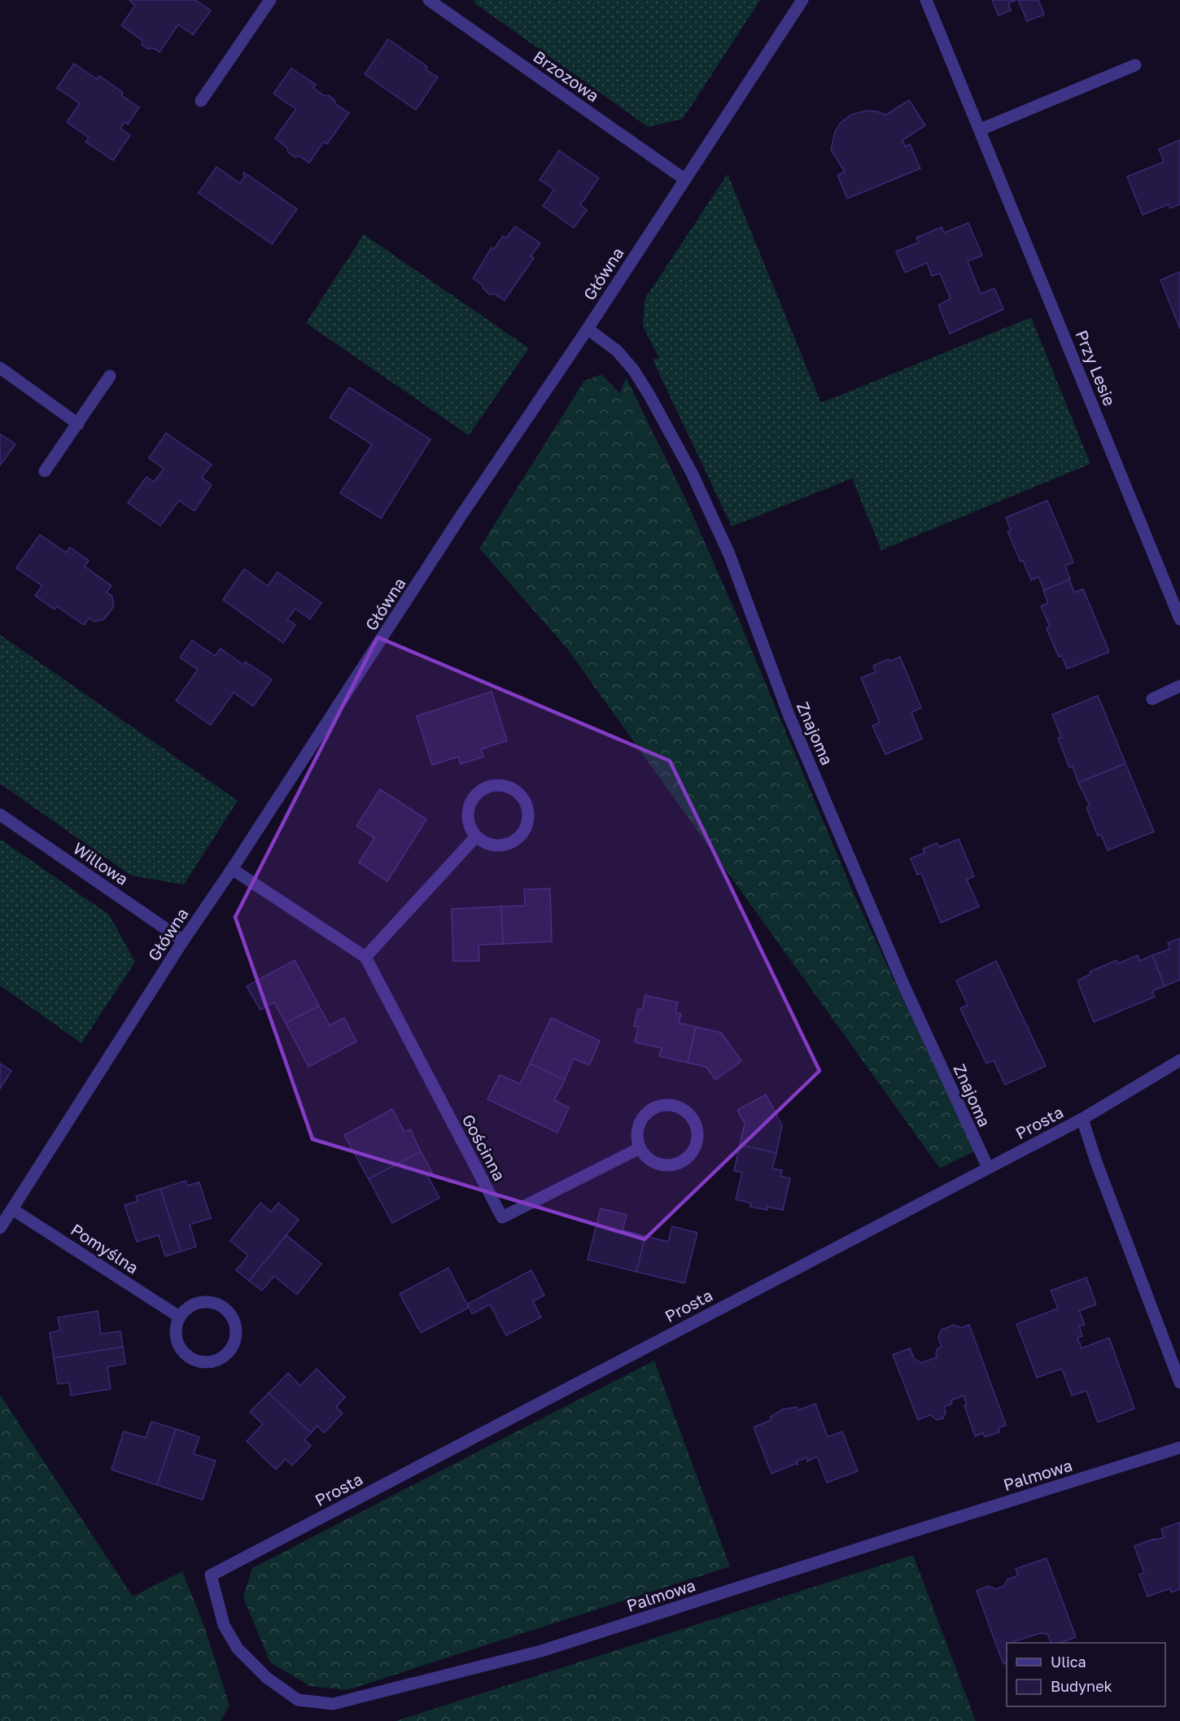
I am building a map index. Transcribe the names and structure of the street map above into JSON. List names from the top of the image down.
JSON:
{
  "streets": {
    "street": [
      "Brzozowa",
      "Główna",
      "Przy Lesie",
      "Znajoma",
      "Willowa",
      "Prosta",
      "Gościnna",
      "Pomyślna",
      "Palmowa"
    ]
  },
  "crossings": [
    ["Brzozowa", "Główna"],
    ["Główna", "Znajoma"],
    ["Główna", "Willowa"],
    ["Główna", "Gościnna"],
    ["Główna", "Pomyślna"],
    ["Znajoma", "Prosta"],
    ["Prosta", "Palmowa"]
  ],
  "legend": ["Ulica", "Budynek"]
}
